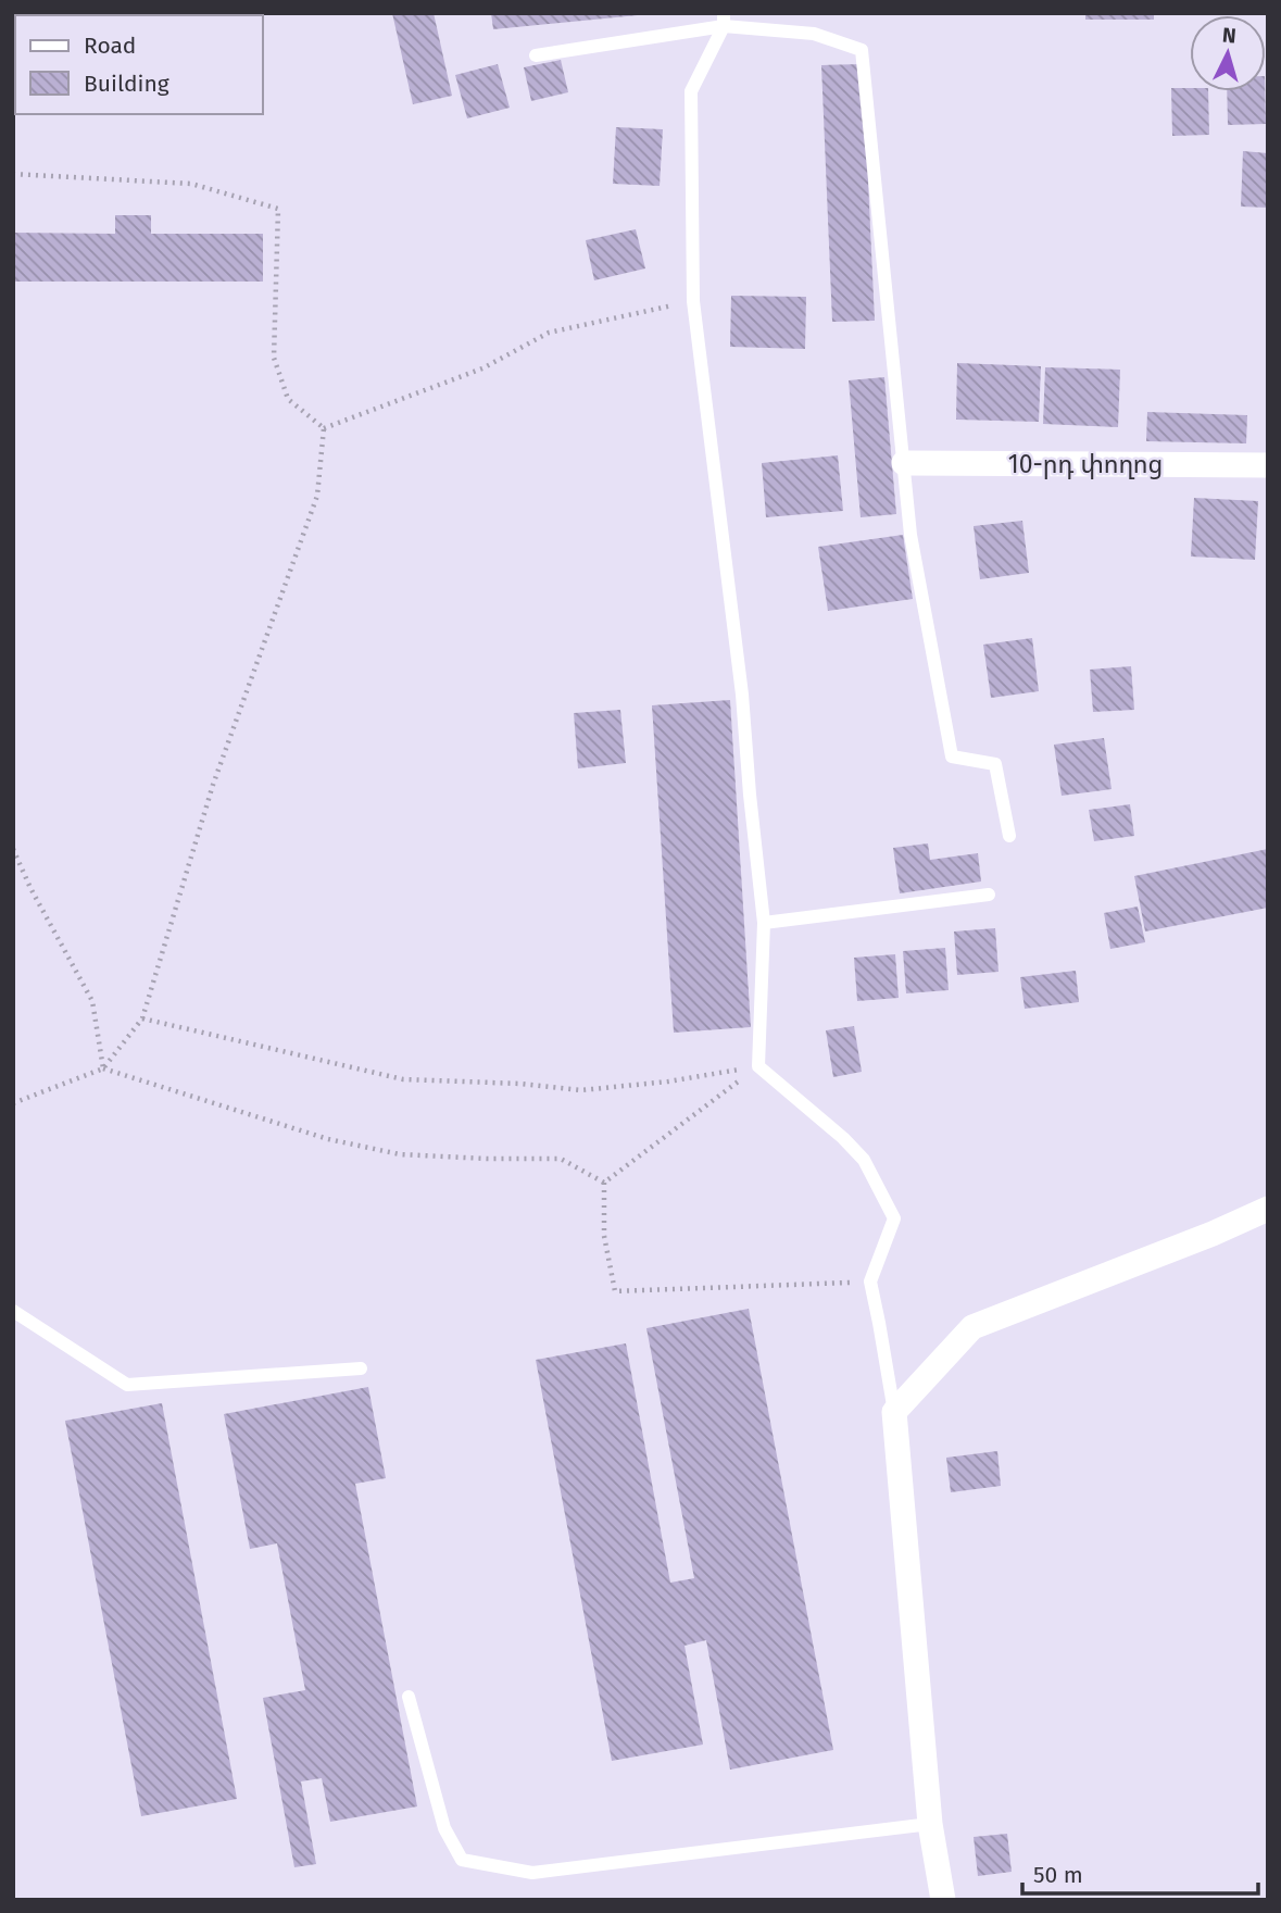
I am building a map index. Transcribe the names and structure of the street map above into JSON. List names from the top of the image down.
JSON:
{
  "streets": {
    "street": ["10-րդ փողոց"]
  },
  "legend": ["Road", "Building"],
  "scale_bar": "50 m",
  "north": "top"
}
